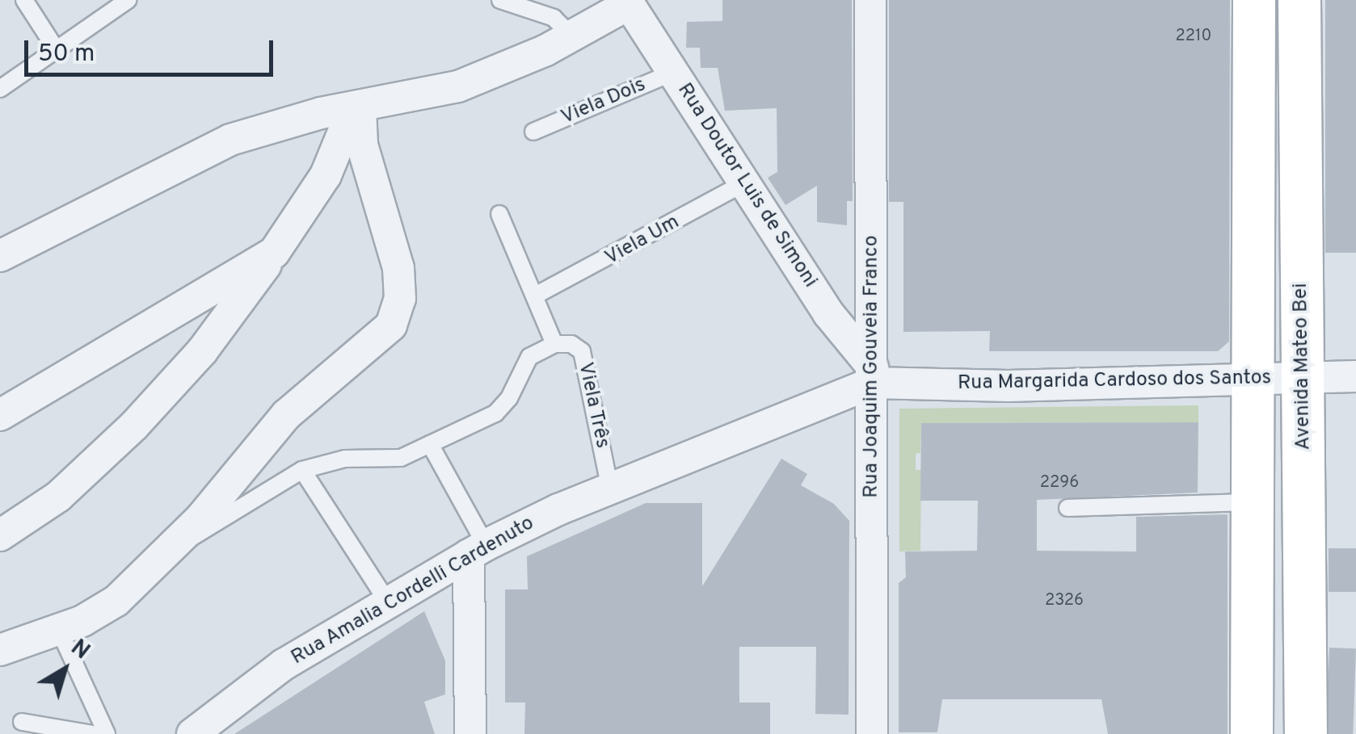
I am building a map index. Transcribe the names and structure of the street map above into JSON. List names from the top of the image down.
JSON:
{
  "streets": {
    "main road": ["Avenida Mateo Bei"],
    "street": [
      "Rua Doutor Luis de Simoni",
      "Rua Joaquim Gouveia Franco",
      "Rua Margarida Cardoso dos Santos",
      "Rua Amalia Cordelli Cardenuto"
    ],
    "lane": ["Viela Dois", "Viela Um", "Viela Três"]
  },
  "crossings": [
    ["Viela Dois", "Rua Doutor Luis de Simoni"],
    ["Rua Doutor Luis de Simoni", "Viela Um"],
    ["Rua Doutor Luis de Simoni", "Rua Joaquim Gouveia Franco"],
    ["Rua Doutor Luis de Simoni", "Rua Margarida Cardoso dos Santos"],
    ["Rua Doutor Luis de Simoni", "Rua Amalia Cordelli Cardenuto"],
    ["Viela Um", "Viela Três"],
    ["Rua Joaquim Gouveia Franco", "Rua Margarida Cardoso dos Santos"],
    ["Rua Joaquim Gouveia Franco", "Rua Amalia Cordelli Cardenuto"],
    ["Avenida Mateo Bei", "Rua Margarida Cardoso dos Santos"],
    ["Rua Margarida Cardoso dos Santos", "Rua Amalia Cordelli Cardenuto"],
    ["Viela Três", "Rua Amalia Cordelli Cardenuto"]
  ],
  "house_numbers": ["2210", "2296", "2326"],
  "scale_bar": "50 m",
  "north": "top right"
}
